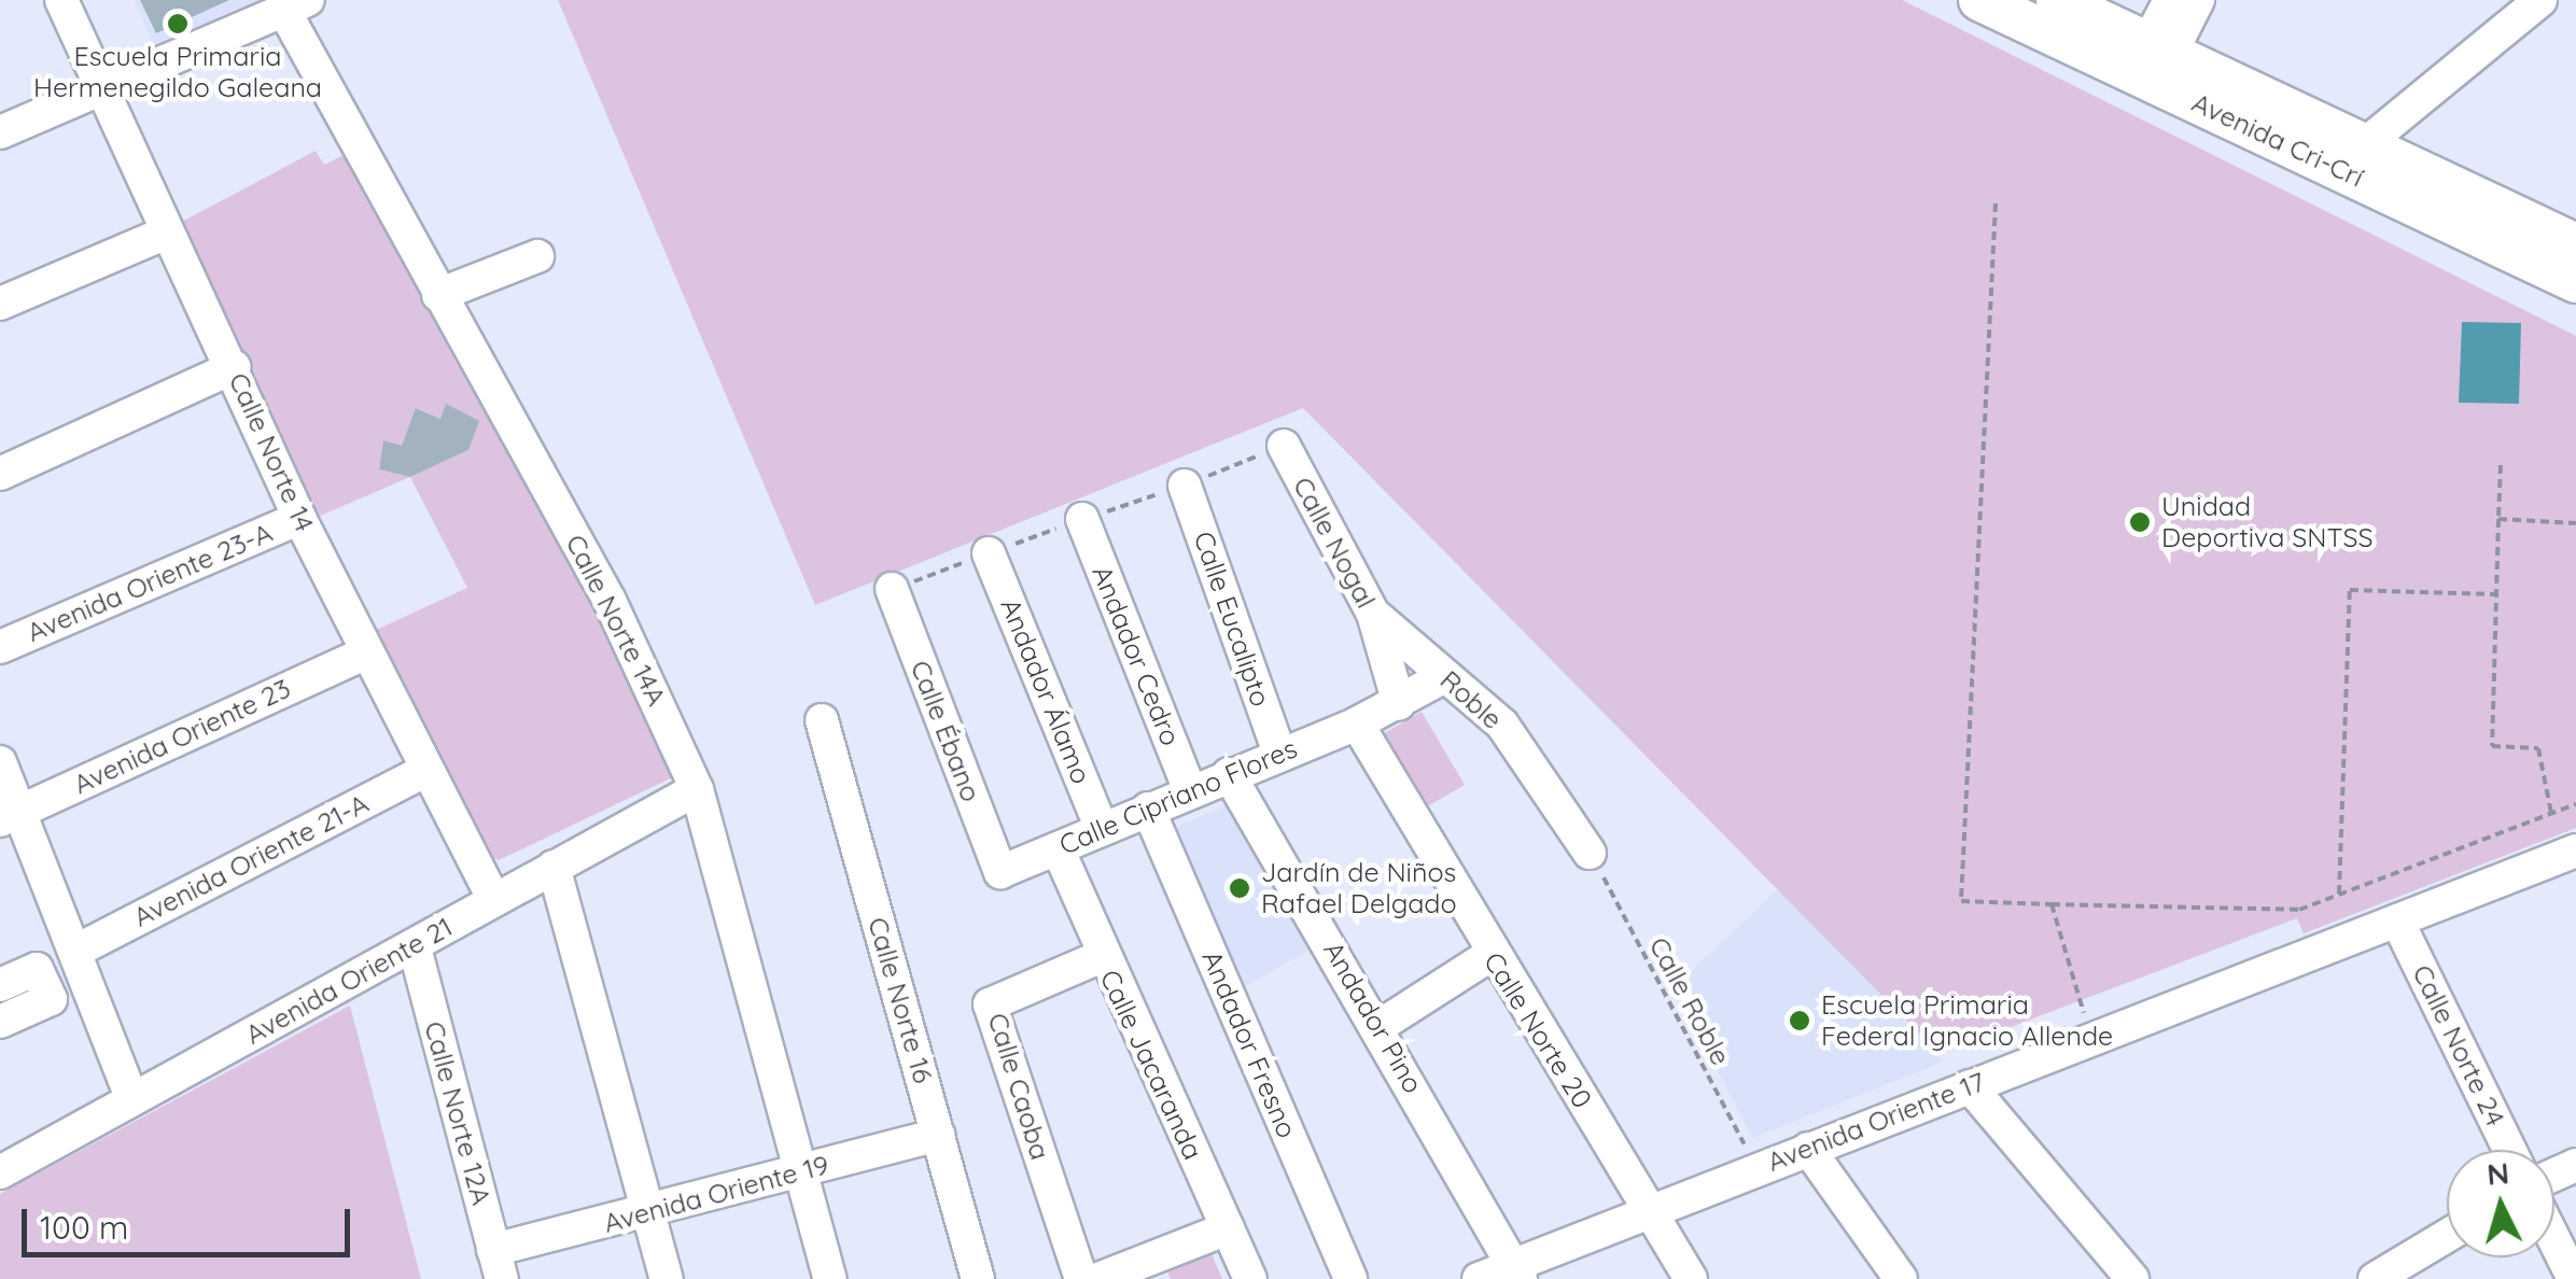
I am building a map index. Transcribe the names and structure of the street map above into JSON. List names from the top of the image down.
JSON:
{
  "streets": {
    "main road": ["Avenida Cri-Crí"],
    "street": [
      "Calle Norte 14",
      "Calle Nogal",
      "Avenida Oriente 23-A",
      "Calle Eucalipto",
      "Calle Norte 14A",
      "Andador Cedro",
      "Andador Álamo",
      "Roble",
      "Calle Ébano",
      "Avenida Oriente 23",
      "Calle Cipriano Flores",
      "Avenida Oriente 21-A",
      "Avenida Oriente 21",
      "Calle Norte 16",
      "Andador Pino",
      "Calle Norte 20",
      "Andador Fresno",
      "Calle Norte 24",
      "Calle Jacaranda",
      "Calle Caoba",
      "Calle Norte 12A",
      "Avenida Oriente 17",
      "Avenida Oriente 19"
    ],
    "path": ["Calle Roble"]
  },
  "crossings": [
    ["Calle Norte 14", "Avenida Oriente 23-A"],
    ["Calle Norte 14", "Avenida Oriente 23"],
    ["Calle Norte 14", "Avenida Oriente 21-A"],
    ["Calle Norte 14", "Avenida Oriente 21"],
    ["Calle Nogal", "Roble"],
    ["Calle Nogal", "Calle Cipriano Flores"],
    ["Calle Eucalipto", "Calle Cipriano Flores"],
    ["Calle Norte 14A", "Avenida Oriente 21"],
    ["Calle Norte 14A", "Avenida Oriente 19"],
    ["Andador Cedro", "Calle Cipriano Flores"],
    ["Andador Álamo", "Calle Cipriano Flores"],
    ["Roble", "Calle Cipriano Flores"],
    ["Roble", "Calle Roble"],
    ["Calle Ébano", "Calle Cipriano Flores"],
    ["Calle Cipriano Flores", "Andador Pino"],
    ["Calle Cipriano Flores", "Calle Norte 20"],
    ["Calle Cipriano Flores", "Andador Fresno"],
    ["Calle Cipriano Flores", "Calle Jacaranda"],
    ["Avenida Oriente 21", "Calle Norte 12A"],
    ["Calle Norte 16", "Avenida Oriente 19"],
    ["Calle Roble", "Avenida Oriente 17"],
    ["Andador Pino", "Avenida Oriente 17"],
    ["Calle Norte 20", "Avenida Oriente 17"],
    ["Calle Norte 24", "Avenida Oriente 17"],
    ["Calle Jacaranda", "Calle Caoba"],
    ["Calle Norte 12A", "Avenida Oriente 19"]
  ],
  "places": [
    "Escuela Primaria Hermenegildo Galeana",
    "Unidad Deportiva SNTSS",
    "Jardín de Niños Rafael Delgado",
    "Escuela Primaria Federal Ignacio Allende"
  ],
  "scale_bar": "100 m",
  "north": "top"
}
